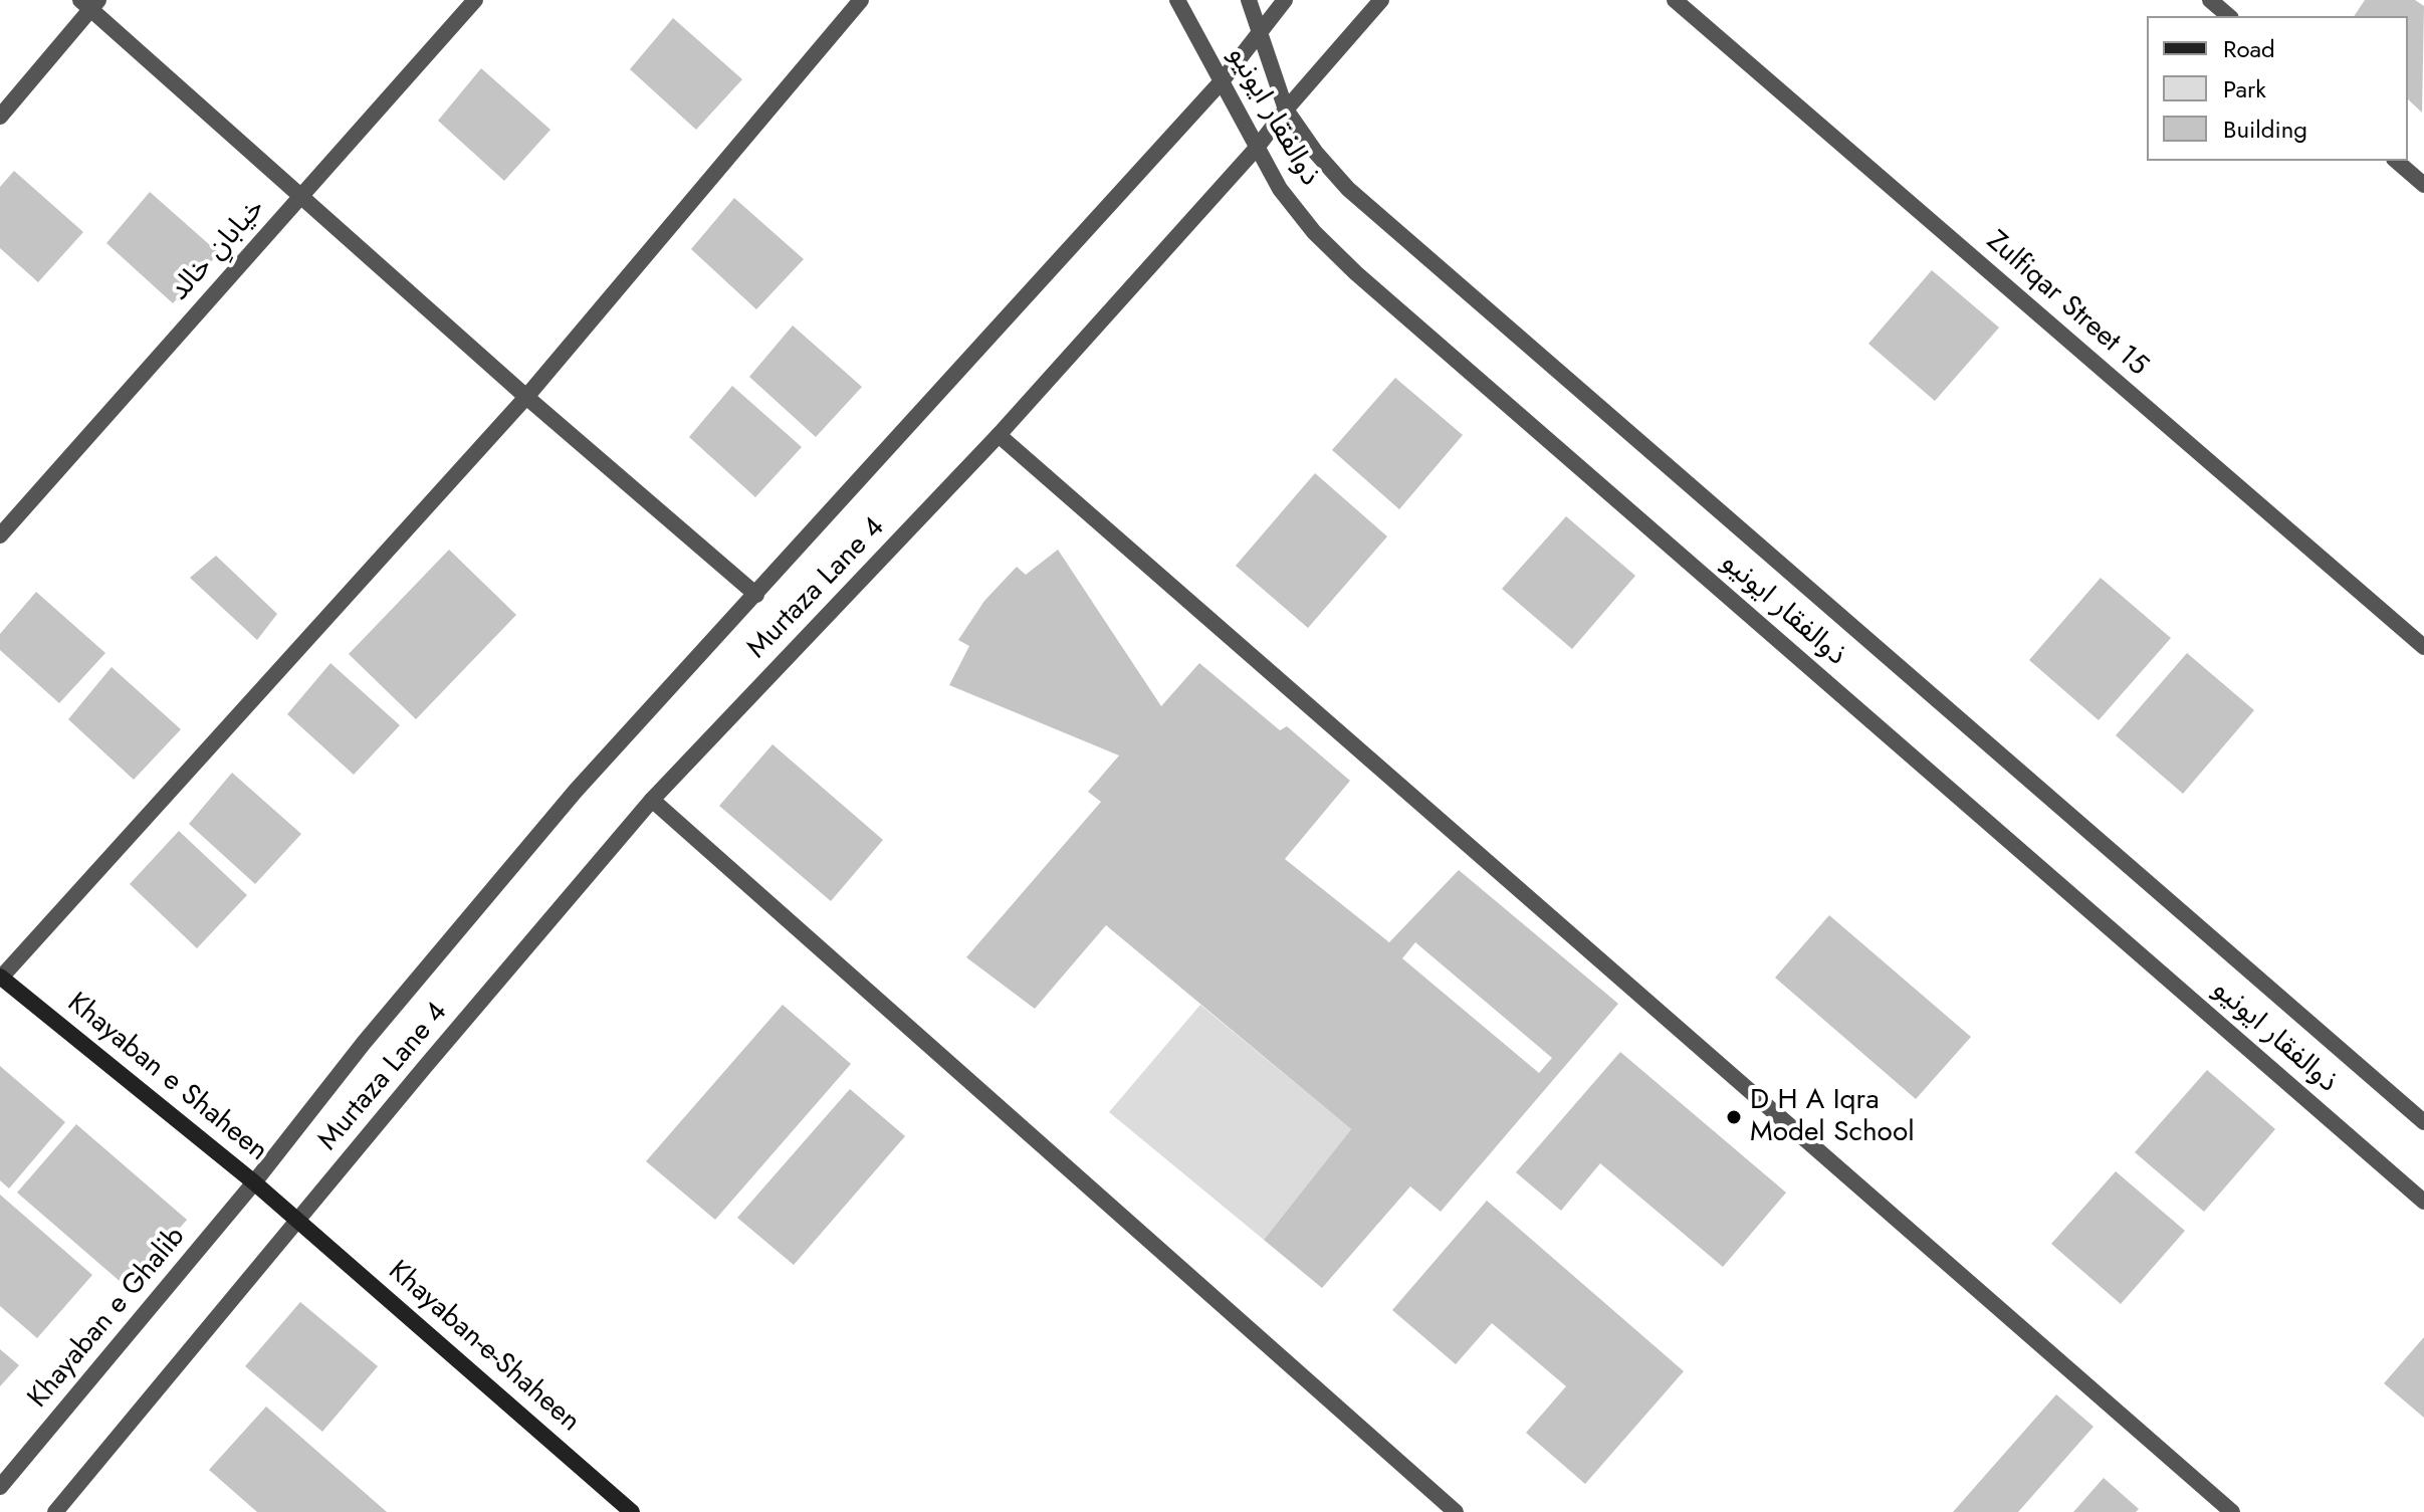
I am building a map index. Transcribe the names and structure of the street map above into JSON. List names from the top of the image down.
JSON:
{
  "streets": {
    "main road": ["Khayaban e Shaheen", "Khayaban-e-Shaheen"],
    "street": [
      "ذوالفقار ایونیو",
      "خیابانِ خالد",
      "Zulfiqar Street 15",
      "Murtaza Lane 4",
      "Khayaban e Ghalib"
    ]
  },
  "crossings": [
    ["ذوالفقار ایونیو", "Murtaza Lane 4"],
    ["Murtaza Lane 4", "Khayaban e Shaheen"],
    ["Murtaza Lane 4", "Khayaban e Ghalib"],
    ["Murtaza Lane 4", "Khayaban-e-Shaheen"],
    ["Khayaban e Shaheen", "Khayaban e Ghalib"],
    ["Khayaban e Shaheen", "Khayaban-e-Shaheen"]
  ],
  "places": ["D H A Iqra Model School"],
  "legend": ["Road", "Park", "Building"]
}
